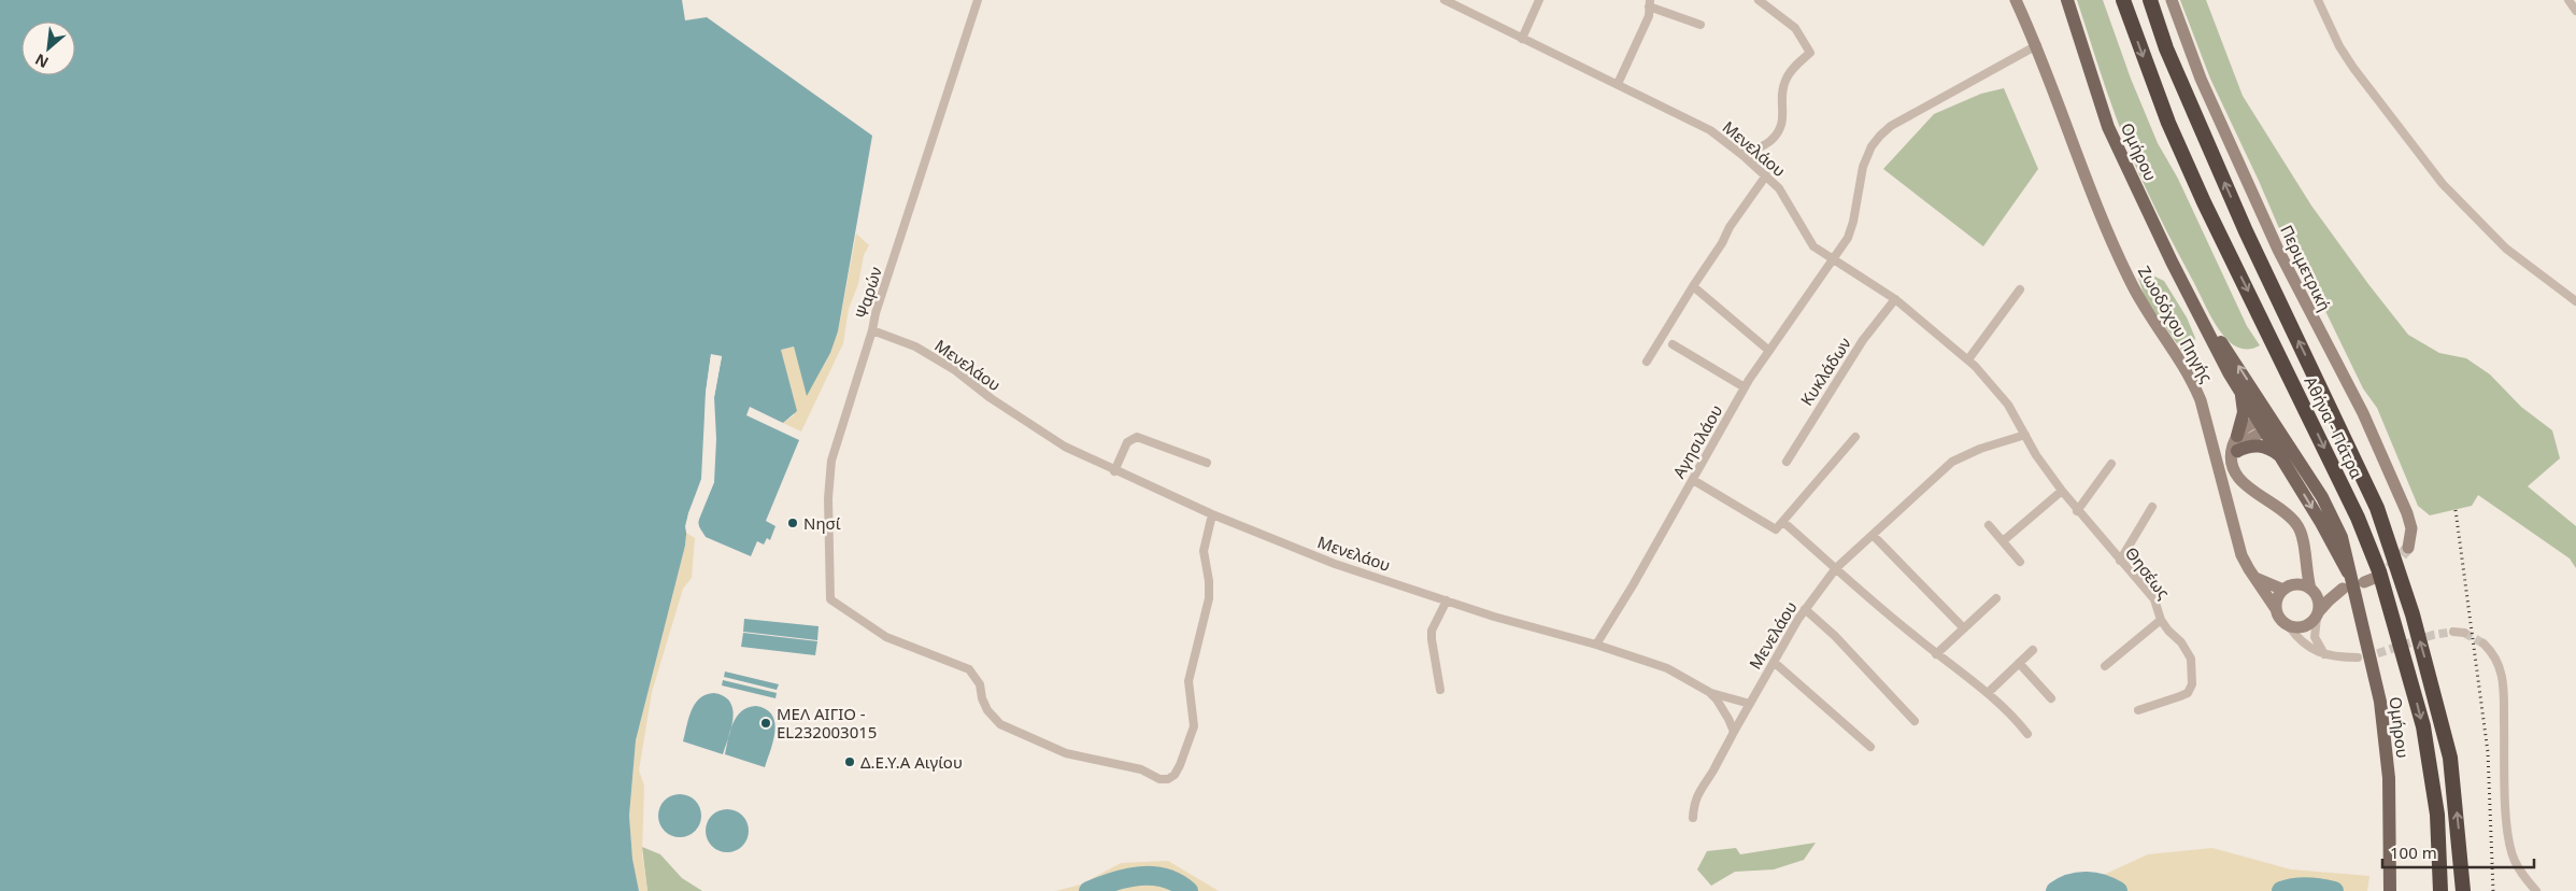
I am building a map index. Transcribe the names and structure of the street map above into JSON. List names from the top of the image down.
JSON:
{
  "streets": {
    "highway": ["Αθήνα - Πάτρα"],
    "main road": ["Ομήρου", "Περιμετρική", "Ζωοδόχου Πηγής"],
    "street": [
      "Μενελάου",
      "Ψαρών",
      "Κυκλάδων",
      "Αγησιλάου",
      "Θησέως"
    ]
  },
  "crossings": [
    ["Μενελάου", "Ψαρών"],
    ["Μενελάου", "Κυκλάδων"],
    ["Μενελάου", "Αγησιλάου"],
    ["Μενελάου", "Θησέως"],
    ["Ζωοδόχου Πηγής", "Αγησιλάου"]
  ],
  "places": ["Νησί", "ΜΕΛ ΑΙΓΙΟ - EL232003015", "Δ.Ε.Υ.Α Αιγίου"],
  "scale_bar": "100 m",
  "north": "bottom left"
}
